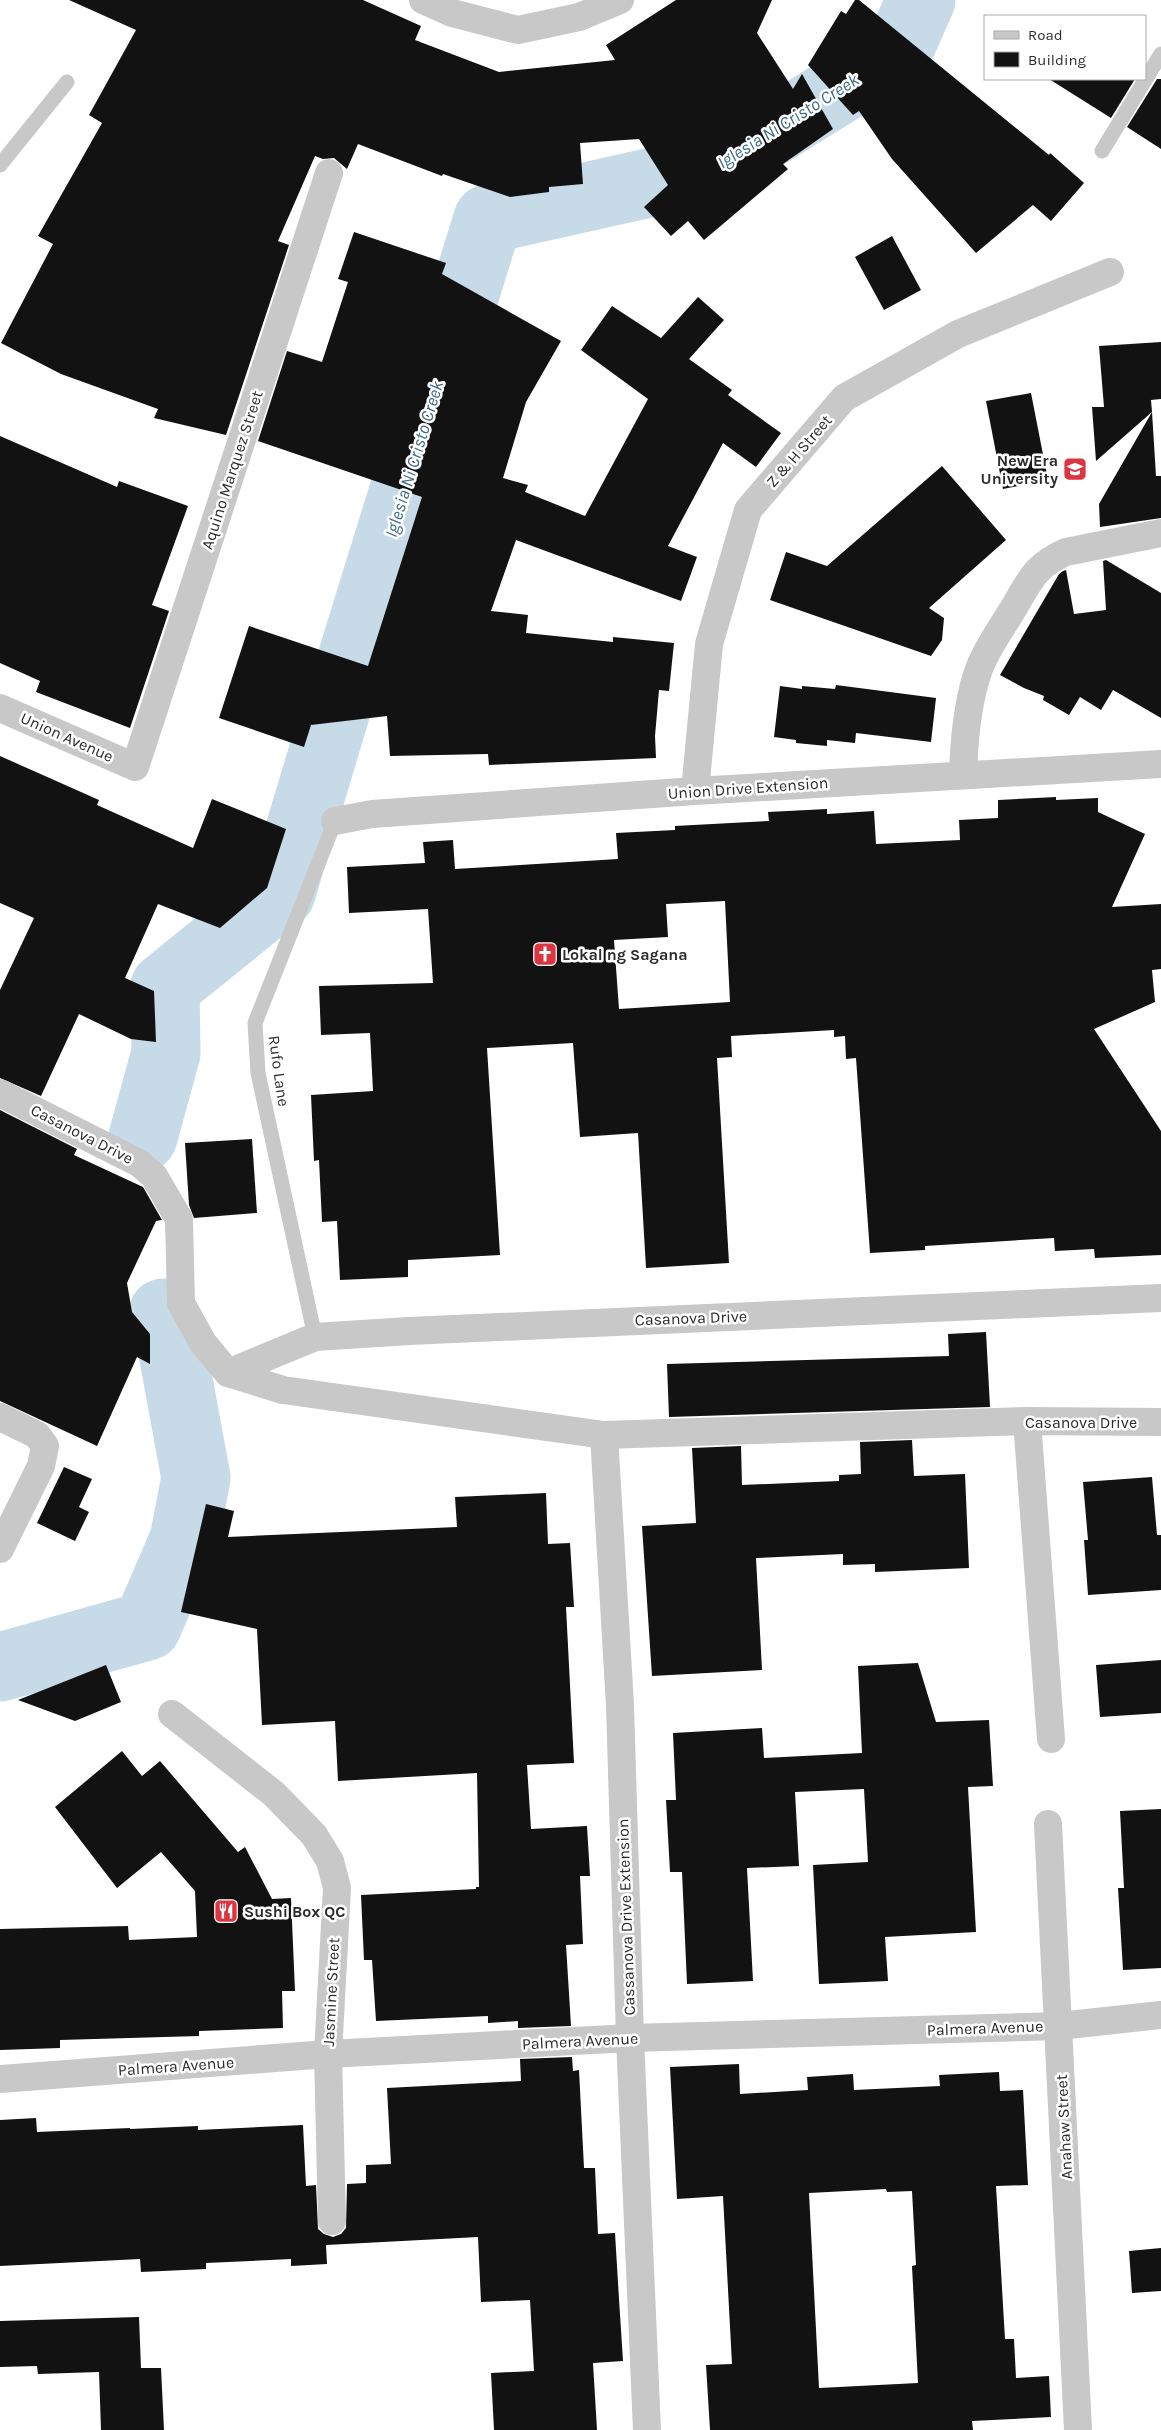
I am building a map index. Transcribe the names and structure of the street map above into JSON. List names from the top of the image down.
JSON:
{
  "streets": {
    "street": [
      "Z & H Street",
      "Aquino Marquez Street",
      "Union Avenue",
      "Union Drive Extension",
      "Casanova Drive",
      "Cassanova Drive Extension",
      "Jasmine Street",
      "Palmera Avenue",
      "Anahaw Street"
    ],
    "lane": ["Rufo Lane"]
  },
  "crossings": [
    ["Z & H Street", "Union Drive Extension"],
    ["Aquino Marquez Street", "Union Avenue"],
    ["Union Drive Extension", "Rufo Lane"],
    ["Rufo Lane", "Casanova Drive"],
    ["Casanova Drive", "Cassanova Drive Extension"],
    ["Cassanova Drive Extension", "Palmera Avenue"],
    ["Jasmine Street", "Palmera Avenue"],
    ["Palmera Avenue", "Anahaw Street"]
  ],
  "water": ["Iglesia Ni Cristo Creek"],
  "places": {
    "school or university": ["New Era University"],
    "church": ["Lokal ng Sagana"],
    "restaurant": ["Sushi Box QC"]
  },
  "legend": ["Road", "Building"]
}
